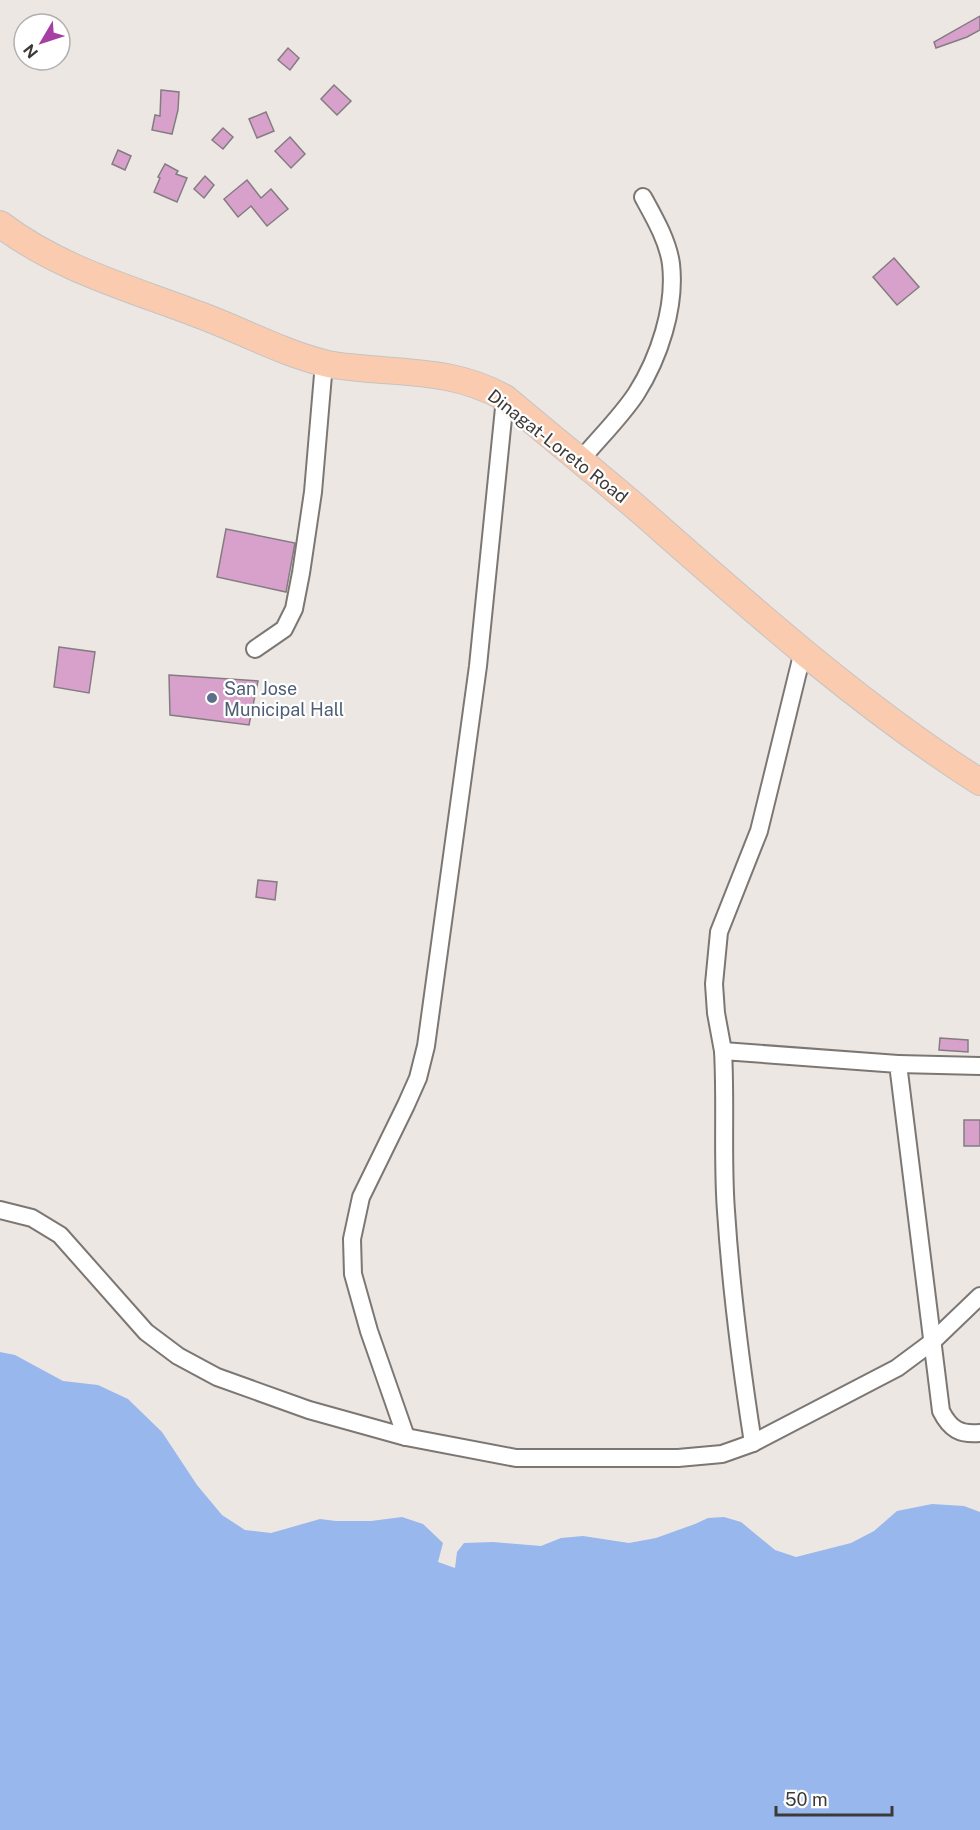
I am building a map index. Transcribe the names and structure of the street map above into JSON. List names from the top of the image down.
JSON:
{
  "streets": {
    "main road": ["Dinagat-Loreto Road"]
  },
  "places": ["San Jose Municipal Hall"],
  "scale_bar": "50 m",
  "north": "bottom left"
}
